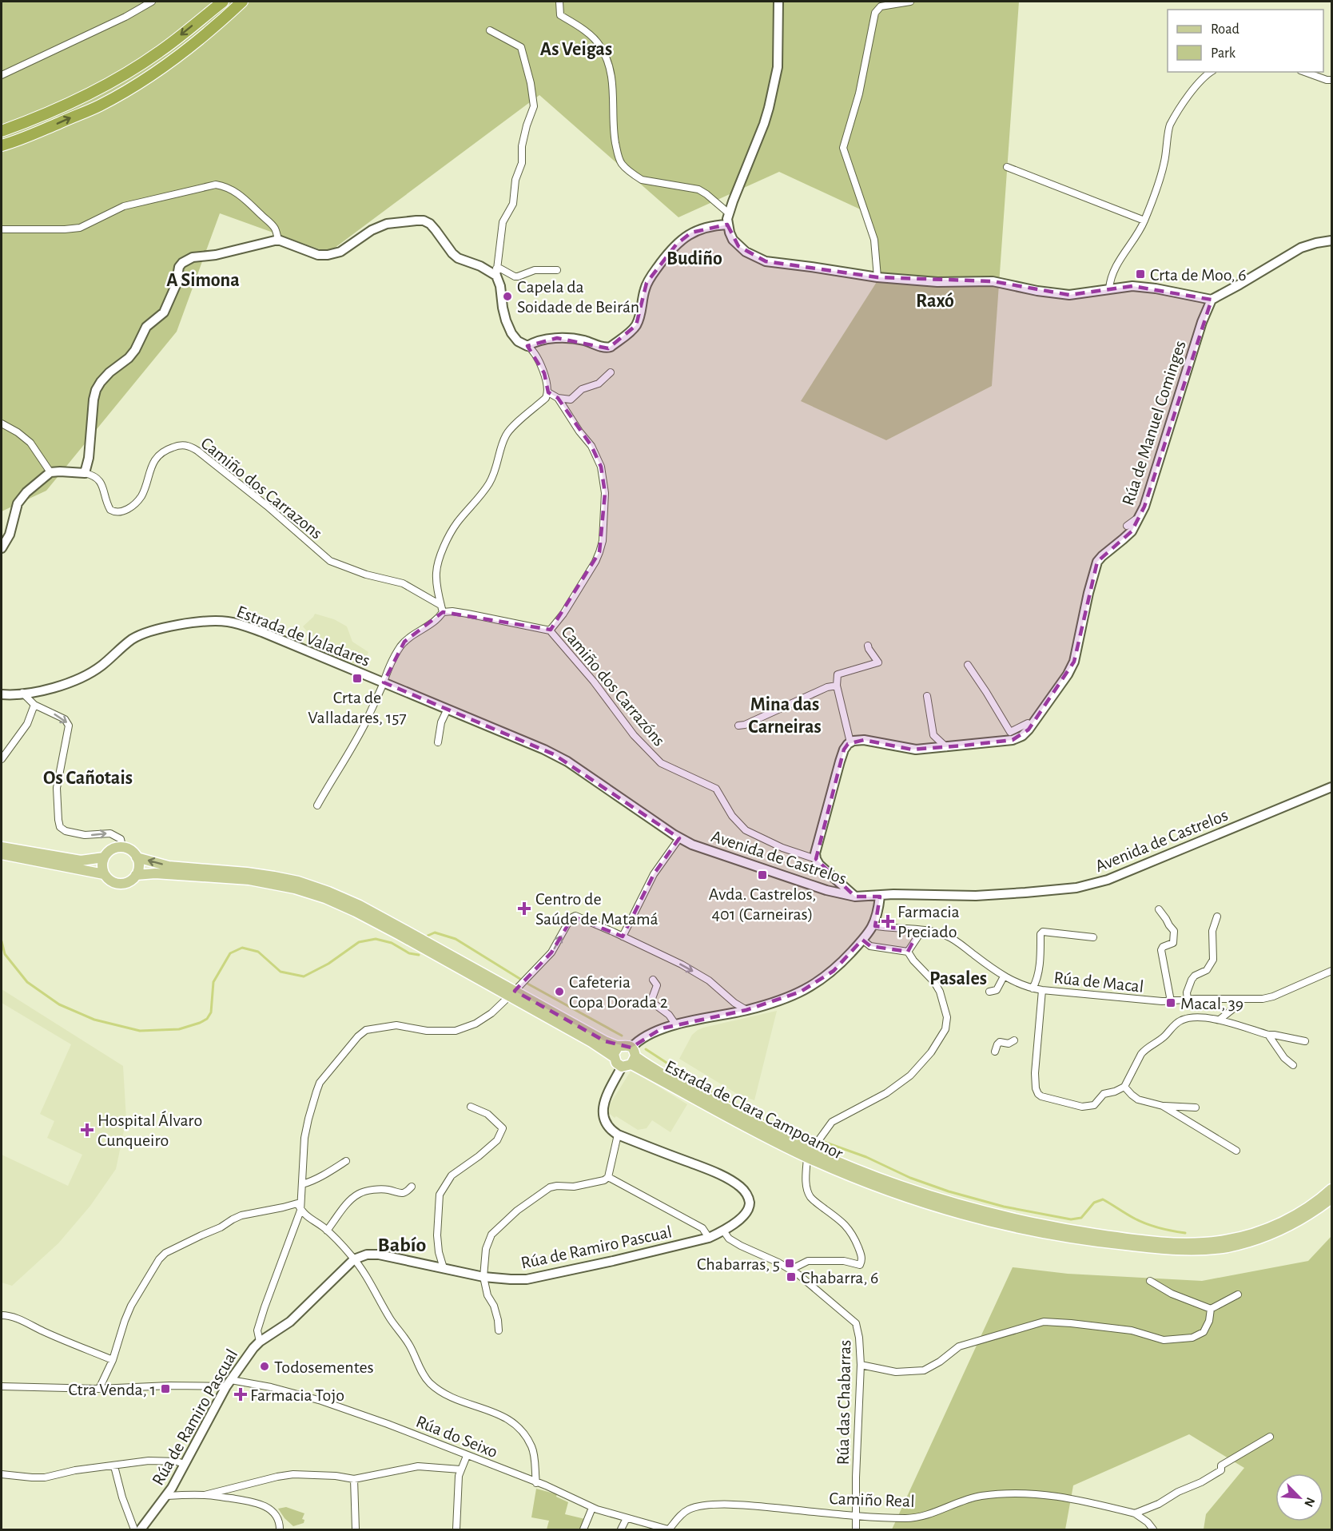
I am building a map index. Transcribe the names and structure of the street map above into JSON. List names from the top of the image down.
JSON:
{
  "streets": {
    "main road": ["Estrada de Clara Campoamor"],
    "street": [
      "Rúa de Manuel Cominges",
      "Camiño dos Carrazons",
      "Estrada de Valadares",
      "Camiño dos Carrazóns",
      "Avenida de Castrelos",
      "Rúa de Macal",
      "Rúa de Ramiro Pascual",
      "Rúa das Chabarras",
      "Rúa do Seixo",
      "Camiño Real"
    ]
  },
  "crossings": [
    ["Estrada de Valadares", "Avenida de Castrelos"],
    ["Rúa de Ramiro Pascual", "Rúa das Chabarras"],
    ["Rúa de Ramiro Pascual", "Rúa do Seixo"],
    ["Rúa das Chabarras", "Camiño Real"],
    ["Rúa do Seixo", "Camiño Real"]
  ],
  "districts": [
    "As Veigas",
    "Budiño",
    "A Simona",
    "Raxó",
    "Mina das Carneiras",
    "Os Cañotais",
    "Pasales",
    "Babío"
  ],
  "places": {
    "transit": [
      "Crta de Moo, 6",
      "Crta de Valladares, 157",
      "Avda. Castrelos, 401 (Carneiras)",
      "Macal, 39",
      "Chabarras, 5",
      "Chabarra, 6",
      "Ctra Venda, 1"
    ],
    "other": ["Capela da Soidade de Beirán", "Cafeteria Copa Dorada 2", "Todosementes"],
    "health": [
      "Centro de Saúde de Matamá",
      "Farmacia Preciado",
      "Hospital Álvaro Cunqueiro",
      "Farmacia Tojo"
    ]
  },
  "legend": ["Road", "Park"],
  "north": "bottom right"
}
